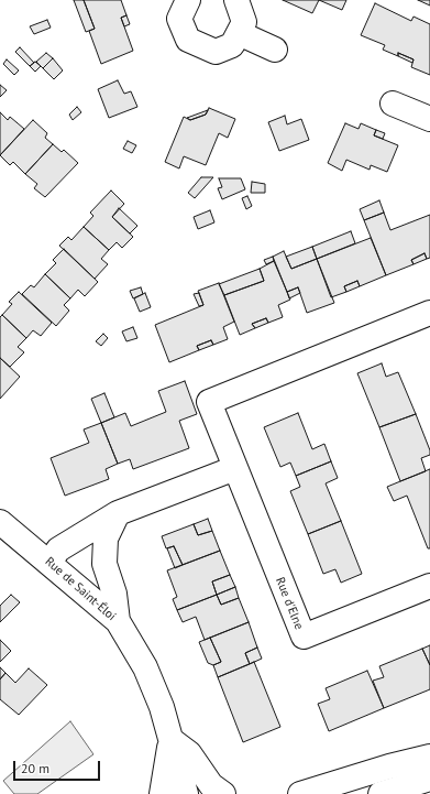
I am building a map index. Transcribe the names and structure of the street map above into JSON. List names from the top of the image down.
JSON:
{
  "streets": {
    "street": ["Rue de Saint-Éloi", "Rue d'Elne"]
  },
  "scale_bar": "20 m"
}
